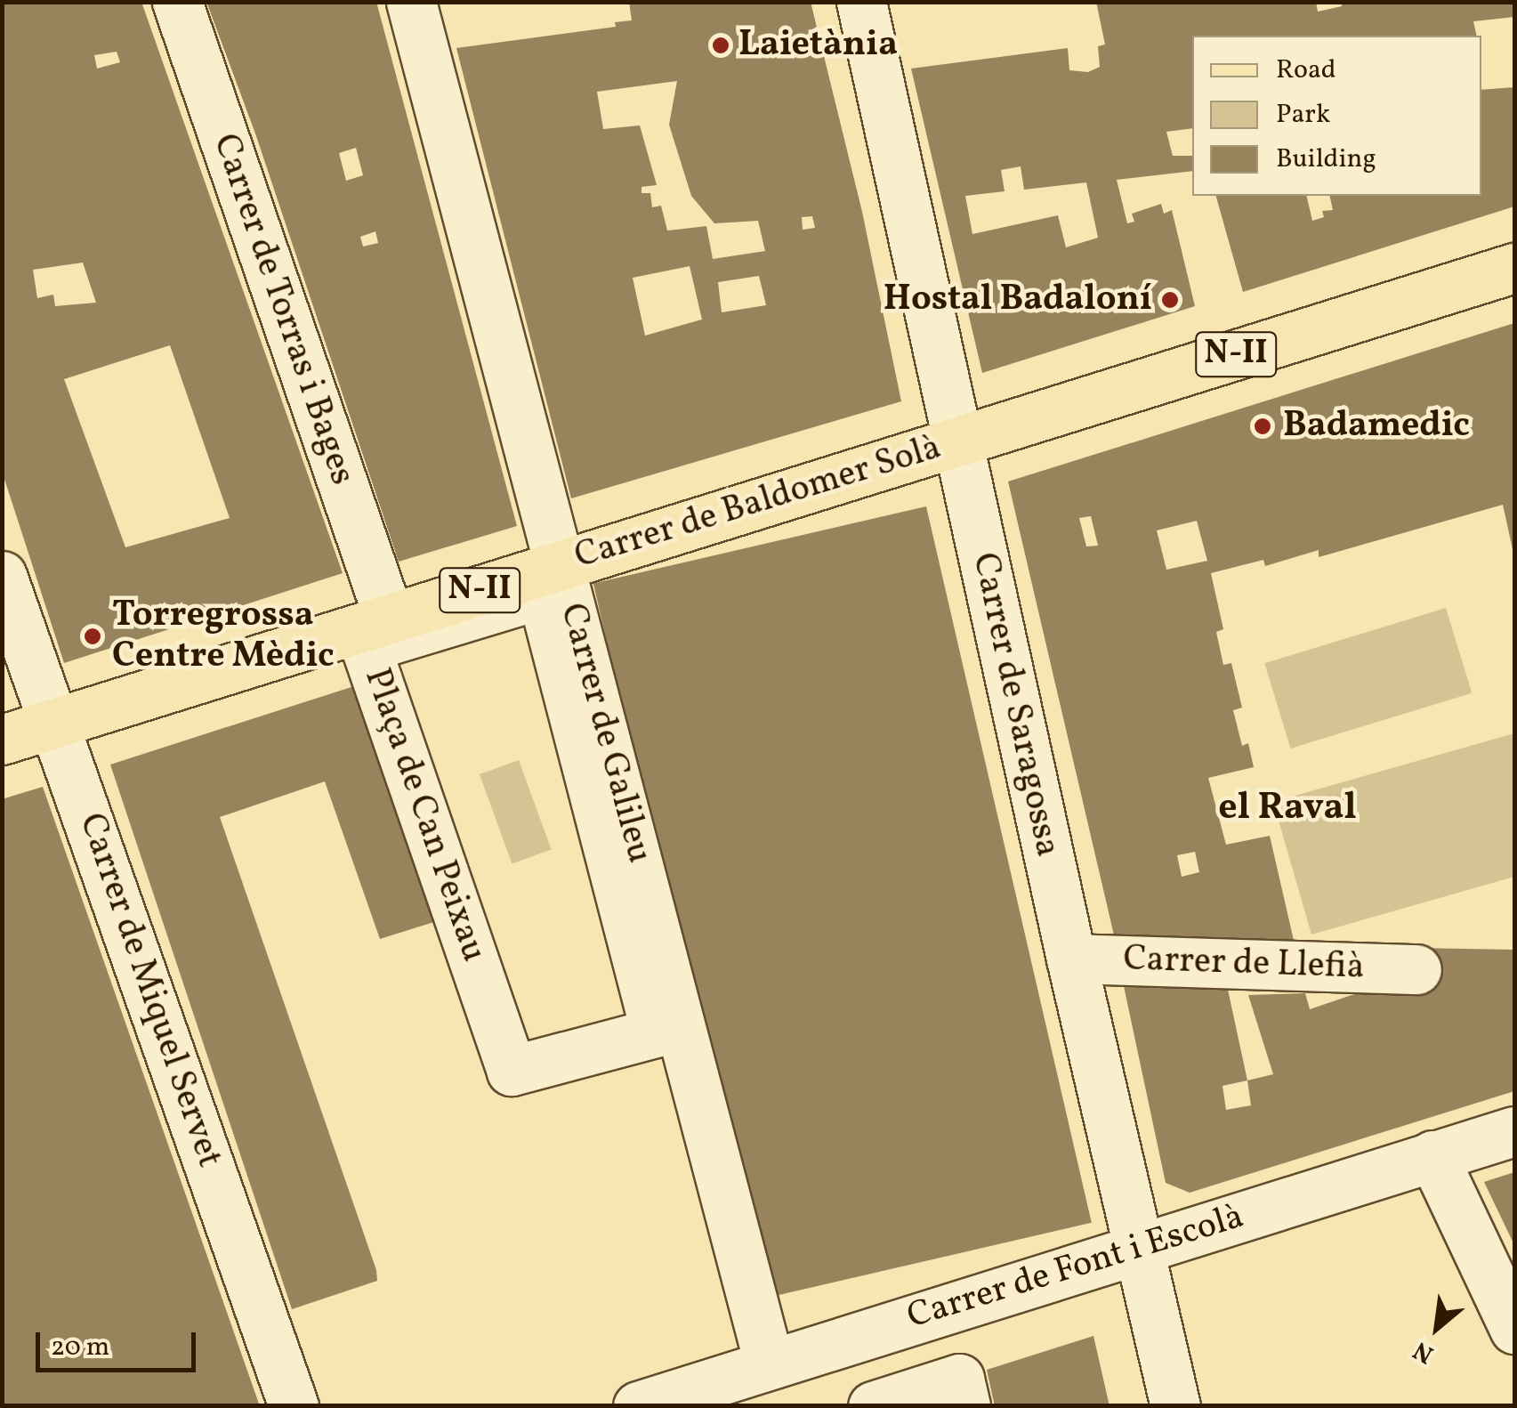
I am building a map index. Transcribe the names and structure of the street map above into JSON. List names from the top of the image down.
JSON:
{
  "streets": {
    "main road": ["N-II", "Carrer de Baldomer Solà"],
    "street": [
      "Carrer de Torras i Bages",
      "Carrer de Saragossa",
      "Carrer de Galileu",
      "Plaça de Can Peixau",
      "Carrer de Llefià",
      "Carrer de Miquel Servet",
      "Carrer de Font i Escolà"
    ]
  },
  "crossings": [
    ["Carrer de Torras i Bages", "Carrer de Baldomer Solà"],
    ["Carrer de Baldomer Solà", "Carrer de Saragossa"],
    ["Carrer de Baldomer Solà", "Carrer de Galileu"],
    ["Carrer de Baldomer Solà", "Carrer de Miquel Servet"],
    ["Carrer de Saragossa", "Carrer de Llefià"],
    ["Carrer de Saragossa", "Carrer de Font i Escolà"],
    ["Carrer de Galileu", "Carrer de Font i Escolà"]
  ],
  "districts": ["el Raval"],
  "places": [
    "Laietània",
    "Hostal Badaloní",
    "Badamedic",
    "Torregrossa Centre Mèdic"
  ],
  "legend": ["Road", "Park", "Building"],
  "scale_bar": "20 m",
  "north": "bottom left"
}
